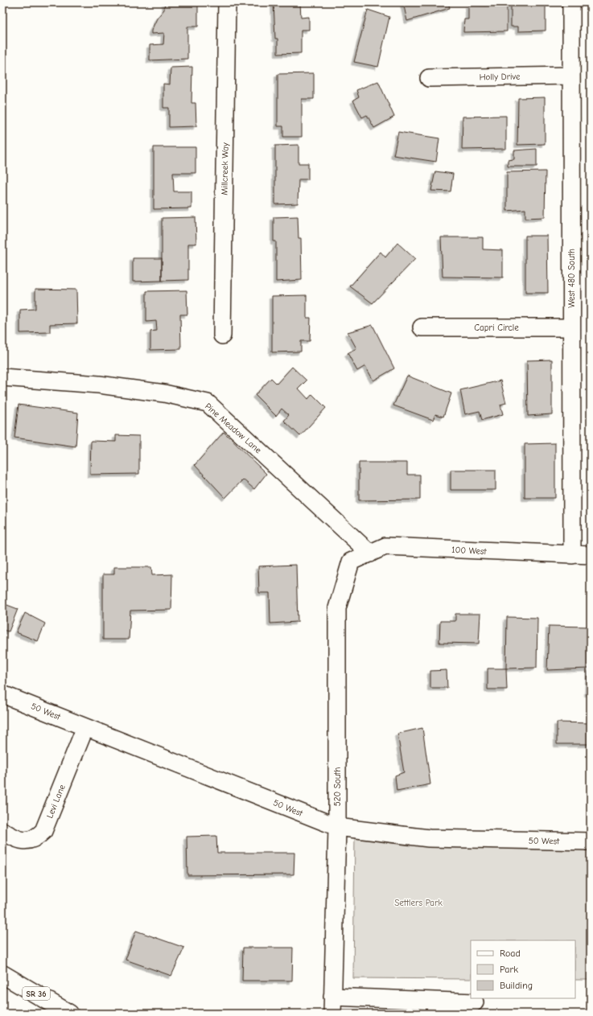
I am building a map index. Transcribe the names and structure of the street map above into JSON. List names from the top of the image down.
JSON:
{
  "streets": {
    "highway": ["SR 36"],
    "street": [
      "Holly Drive",
      "Millcreek Way",
      "West 480 South",
      "Capri Circle",
      "Pine Meadow Lane",
      "100 West",
      "50 West",
      "520 South",
      "Levi Lane"
    ]
  },
  "crossings": [
    ["Holly Drive", "West 480 South"],
    ["West 480 South", "Capri Circle"],
    ["West 480 South", "100 West"],
    ["Pine Meadow Lane", "100 West"],
    ["100 West", "520 South"],
    ["50 West", "520 South"],
    ["50 West", "Levi Lane"]
  ],
  "parks": ["Settlers Park"],
  "legend": ["Road", "Park", "Building"]
}
